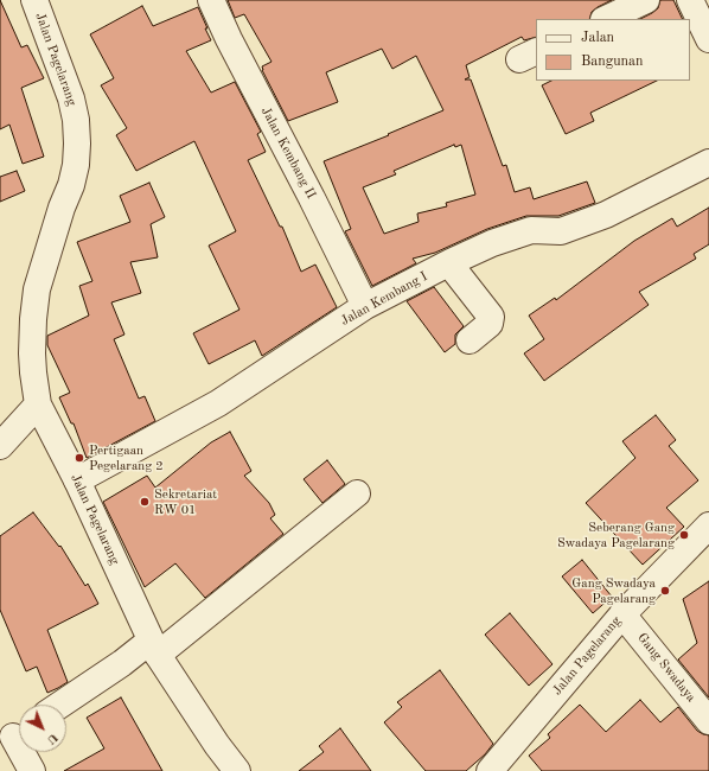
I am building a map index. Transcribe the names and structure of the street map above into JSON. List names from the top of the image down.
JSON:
{
  "streets": {
    "street": [
      "Jalan Pagelarang",
      "Jalan Kembang II",
      "Jalan Kembang I",
      "Gang Swadaya"
    ]
  },
  "crossings": [
    ["Jalan Pagelarang", "Jalan Kembang I"],
    ["Jalan Pagelarang", "Gang Swadaya"],
    ["Jalan Kembang II", "Jalan Kembang I"]
  ],
  "places": [
    "Pertigaan Pegelarang 2",
    "Sekretariat RW 01",
    "Seberang Gang Swadaya Pagelarang",
    "Gang Swadaya Pagelarang"
  ],
  "legend": ["Jalan", "Bangunan"],
  "north": "bottom right"
}
